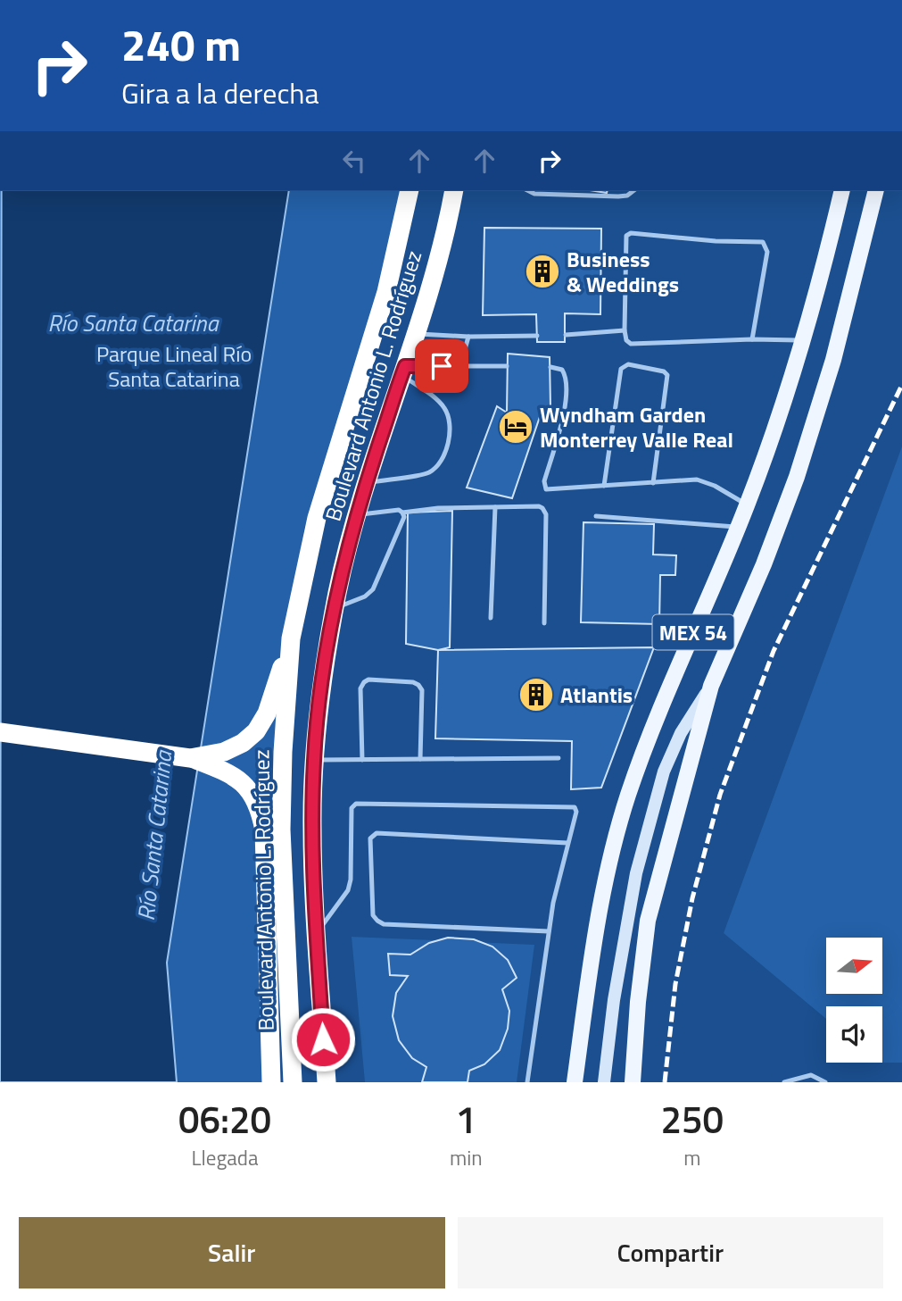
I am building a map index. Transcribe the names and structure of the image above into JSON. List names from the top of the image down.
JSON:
{
  "streets": {
    "highway": ["Boulevard Antonio L. Rodríguez"],
    "main road": ["MEX 54"]
  },
  "water": ["Río Santa Catarina"],
  "parks": ["Parque Lineal Río Santa Catarina"],
  "places": {
    "building": ["Business & Weddings", "Atlantis"],
    "hotel": ["Wyndham Garden Monterrey Valle Real"]
  },
  "north": "right",
  "page": {
    "turn": ["240 m", "Gira a la derecha"],
    "eta": [
      "06:20",
      "Llegada",
      "1",
      "min",
      "250",
      "m"
    ],
    "buttons": ["Salir", "Compartir"]
  }
}
